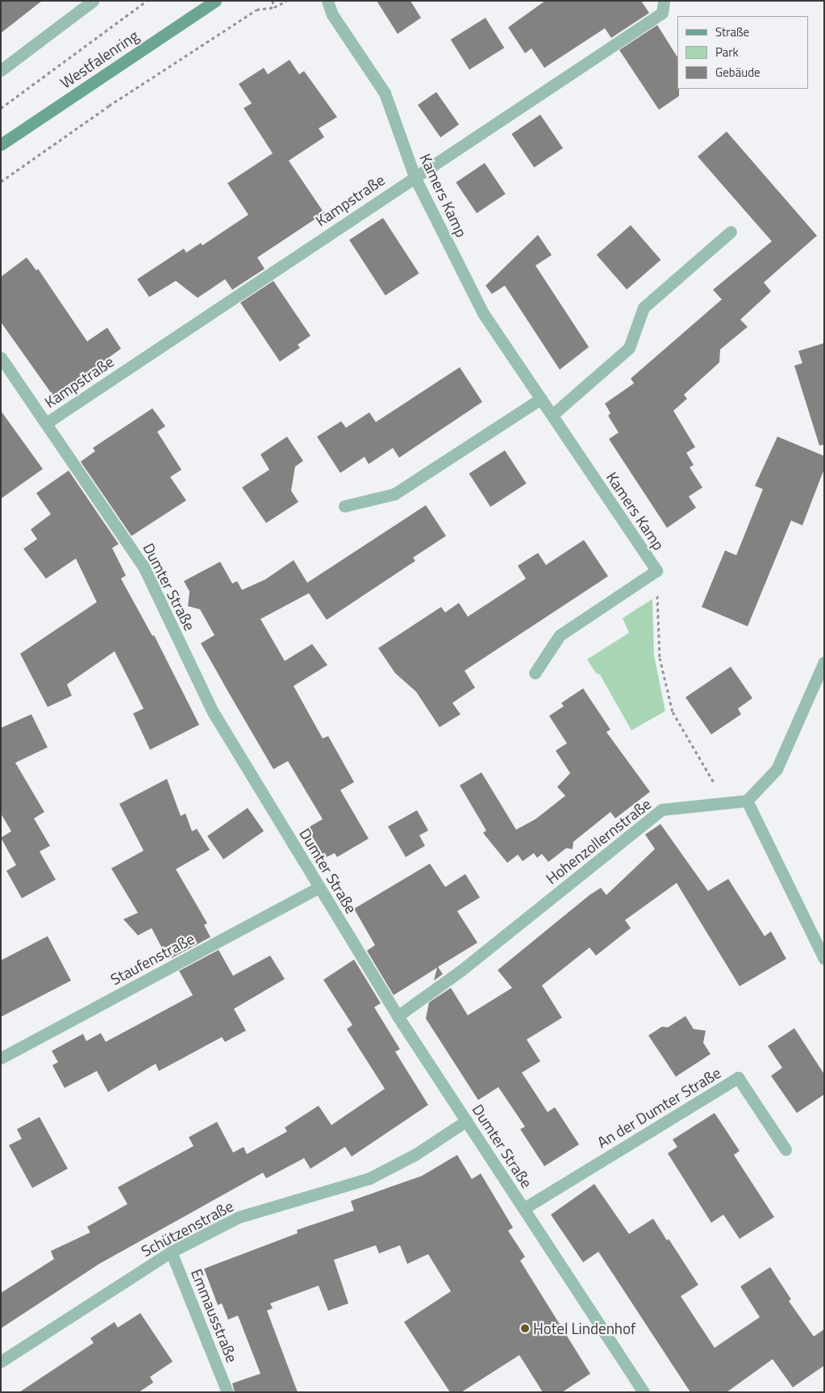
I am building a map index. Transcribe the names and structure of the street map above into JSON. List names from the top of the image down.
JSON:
{
  "streets": {
    "main road": ["Westfalenring"],
    "street": [
      "Kamers Kamp",
      "Kampstraße",
      "Dumter Straße",
      "Hohenzollernstraße",
      "Staufenstraße",
      "An der Dumter Straße",
      "Schützenstraße",
      "Emmausstraße"
    ]
  },
  "crossings": [
    ["Kamers Kamp", "Kampstraße"],
    ["Kampstraße", "Dumter Straße"],
    ["Dumter Straße", "Hohenzollernstraße"],
    ["Dumter Straße", "Staufenstraße"],
    ["Dumter Straße", "An der Dumter Straße"],
    ["Dumter Straße", "Schützenstraße"],
    ["Schützenstraße", "Emmausstraße"]
  ],
  "places": ["Hotel Lindenhof"],
  "legend": ["Straße", "Park", "Gebäude"]
}
